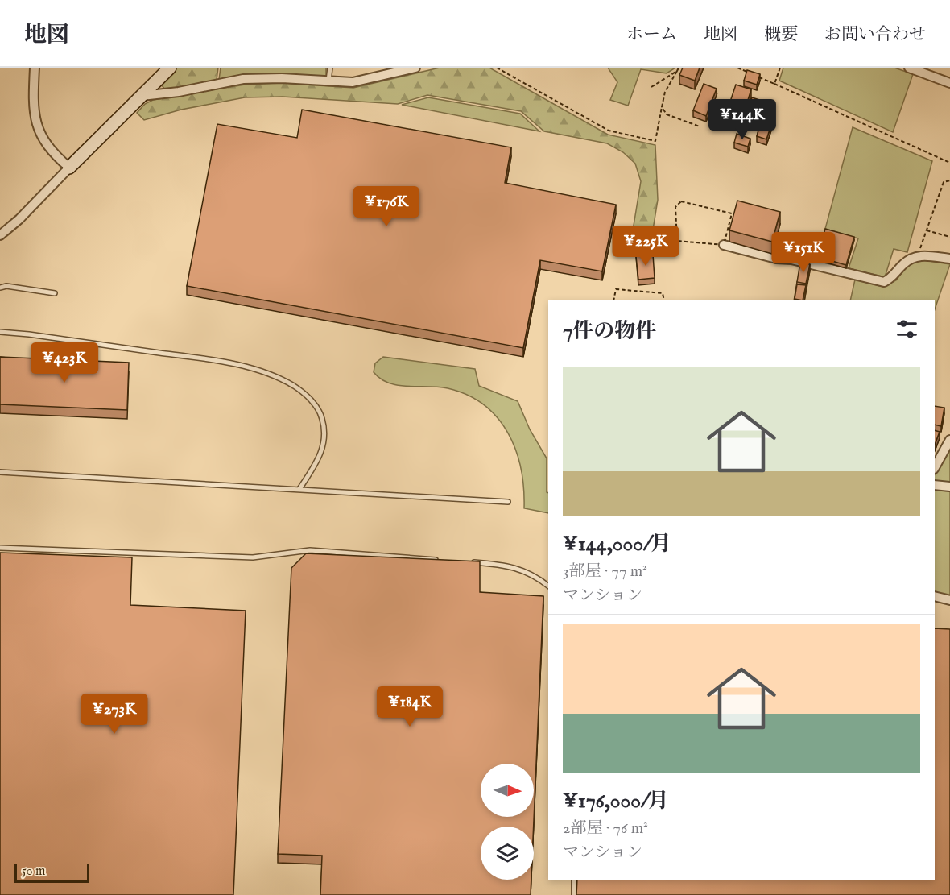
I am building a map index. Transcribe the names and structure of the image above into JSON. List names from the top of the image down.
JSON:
{
  "scale_bar": "50 m",
  "north": "right",
  "page": {
    "header": "地図",
    "nav": [
      "ホーム",
      "地図",
      "概要",
      "お問い合わせ"
    ],
    "price": [
      "¥144K",
      "¥176K",
      "¥225K",
      "¥151K",
      "¥423K",
      "¥184K",
      "¥273K"
    ],
    "heading": "7件の物件",
    "list": [
      {
        "name": "¥144,000/月",
        "note": "3部屋 · 77 m² · マンション"
      },
      {
        "name": "¥176,000/月",
        "note": "2部屋 · 76 m² · マンション"
      }
    ],
    "scale": "50 m"
  }
}
